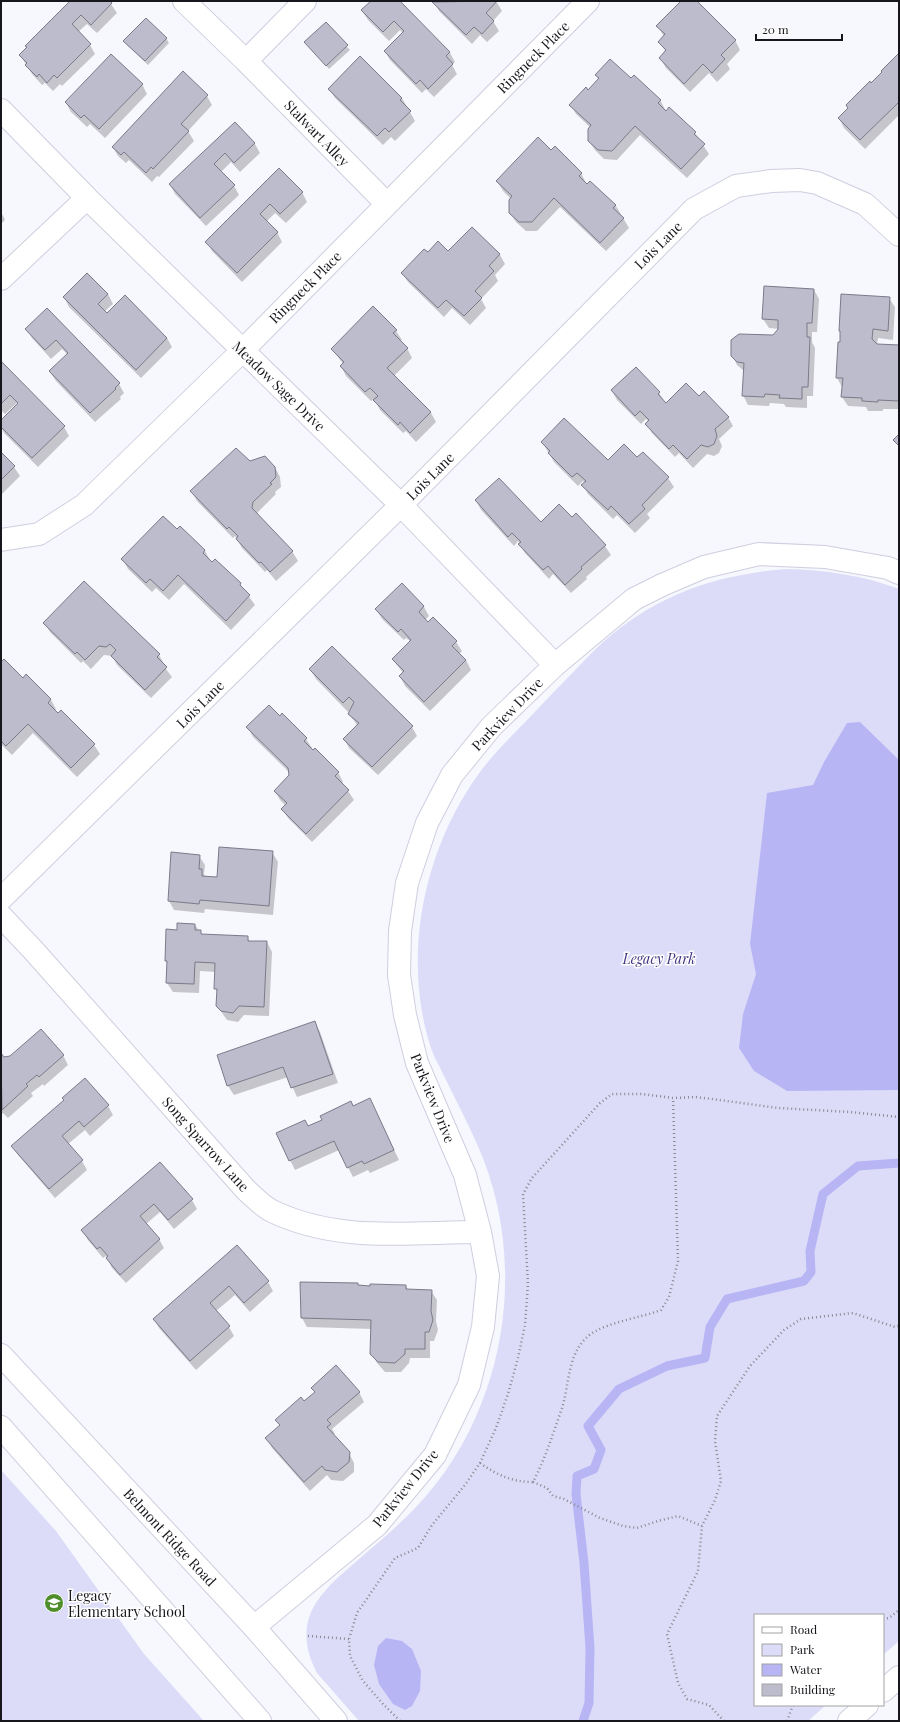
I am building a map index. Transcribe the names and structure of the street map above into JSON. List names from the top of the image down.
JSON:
{
  "streets": {
    "street": [
      "Ringneck Place",
      "Stalwart Alley",
      "Lois Lane",
      "Meadow Sage Drive",
      "Parkview Drive",
      "Song Sparrow Lane",
      "Belmont Ridge Road"
    ]
  },
  "crossings": [
    ["Ringneck Place", "Stalwart Alley"],
    ["Ringneck Place", "Meadow Sage Drive"],
    ["Lois Lane", "Meadow Sage Drive"],
    ["Meadow Sage Drive", "Parkview Drive"],
    ["Parkview Drive", "Song Sparrow Lane"],
    ["Parkview Drive", "Belmont Ridge Road"]
  ],
  "parks": ["Legacy Park"],
  "places": {
    "school or university": ["Legacy Elementary School"]
  },
  "legend": [
    "Road",
    "Park",
    "Water",
    "Building"
  ],
  "scale_bar": "20 m"
}
